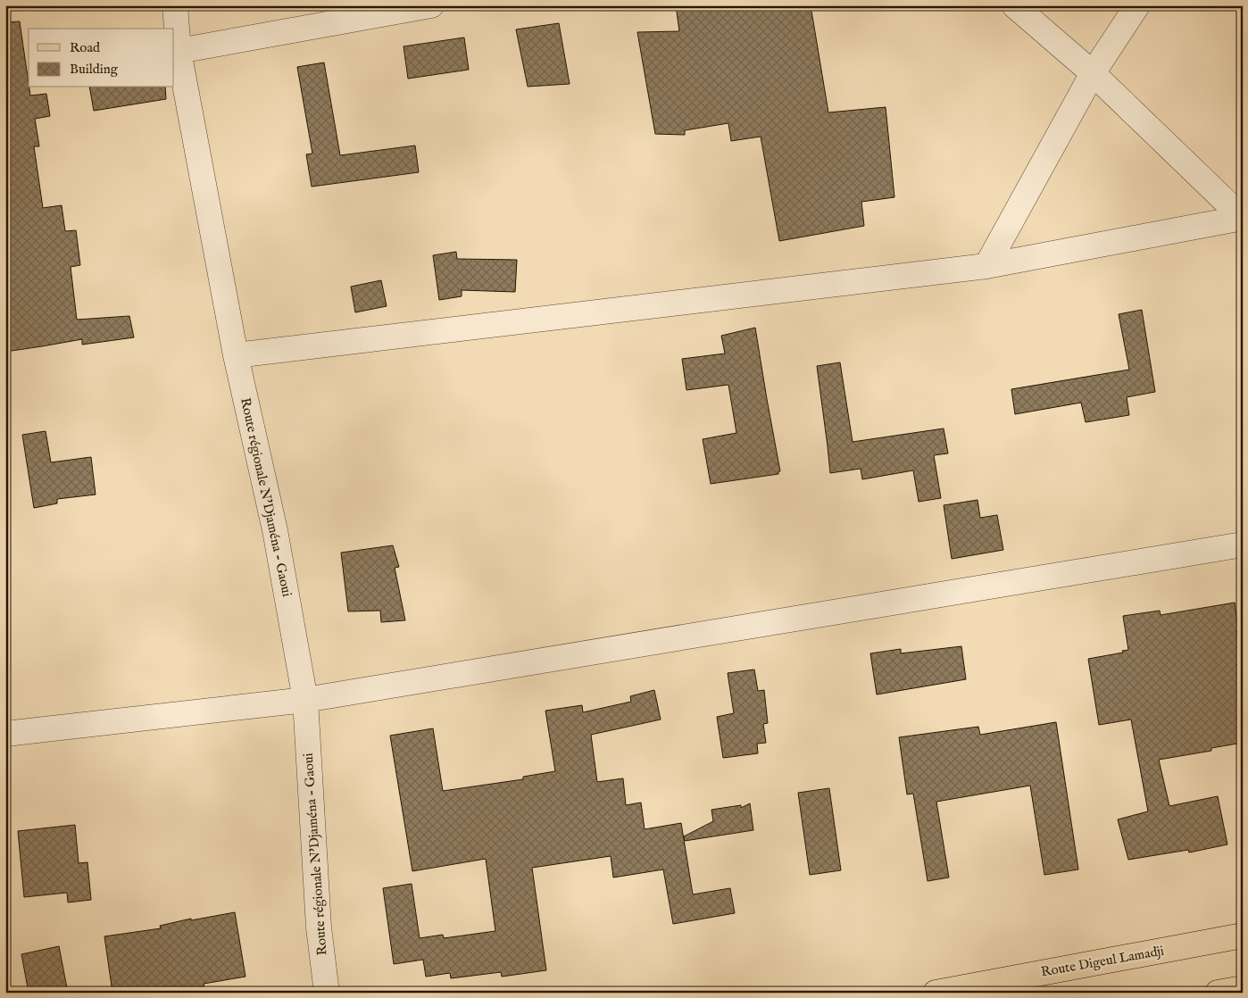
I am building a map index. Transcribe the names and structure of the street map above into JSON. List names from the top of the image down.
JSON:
{
  "streets": {
    "main road": ["Route Digeul Lamadji"],
    "street": ["Route régionale N'Djaména - Gaoui"]
  },
  "legend": ["Road", "Building"]
}
